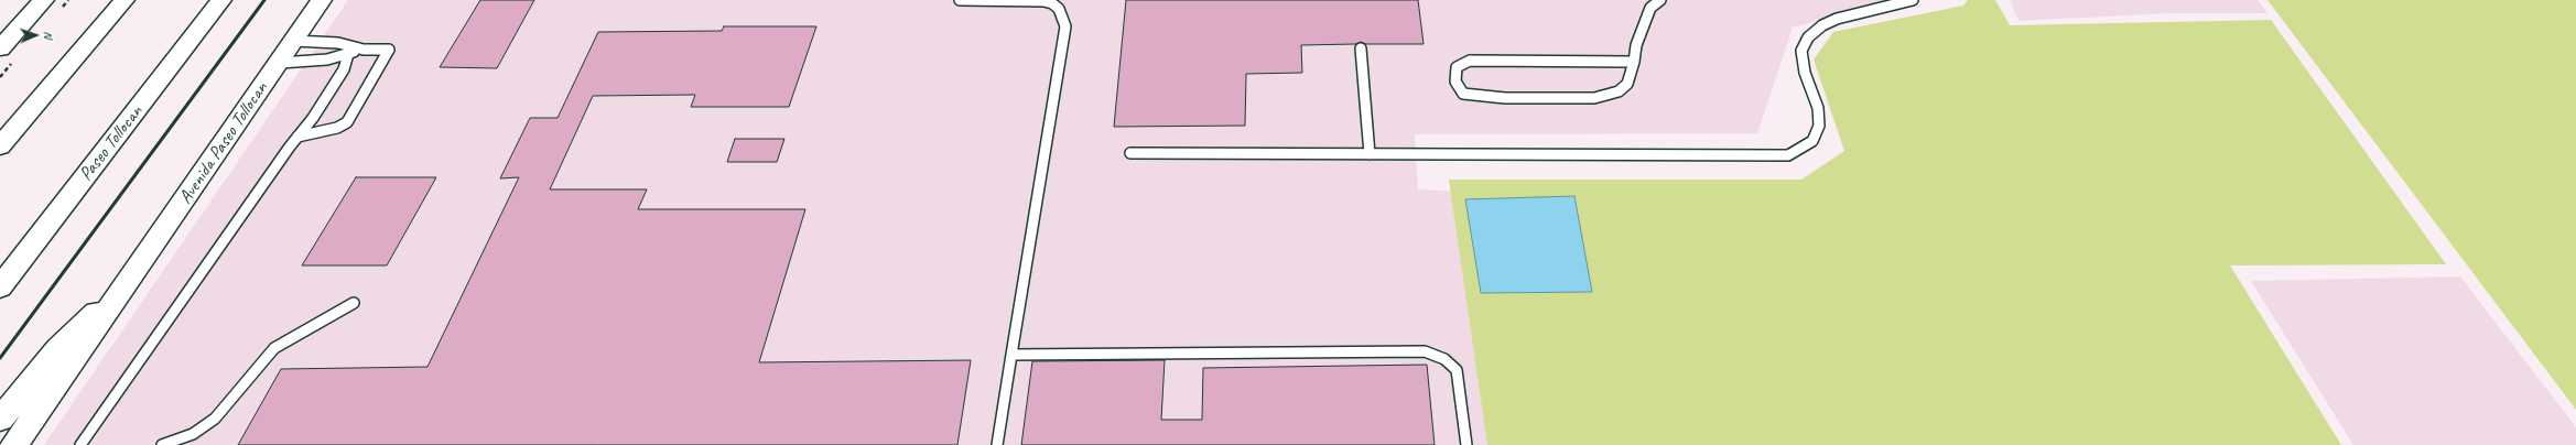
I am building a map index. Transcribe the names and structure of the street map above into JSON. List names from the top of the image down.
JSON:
{
  "streets": {
    "main road": ["Paseo Tollocan", "Avenida Paseo Tollocan"]
  },
  "north": "right"
}
